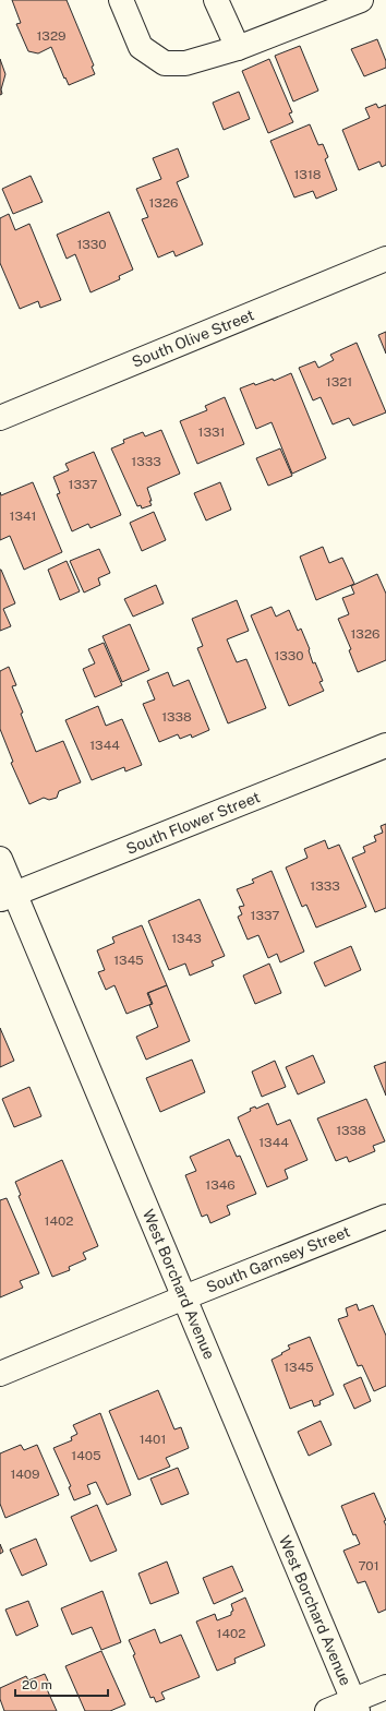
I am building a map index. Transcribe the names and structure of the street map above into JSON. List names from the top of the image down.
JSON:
{
  "streets": {
    "street": [
      "South Olive Street",
      "South Flower Street",
      "South Garnsey Street",
      "West Borchard Avenue"
    ]
  },
  "crossings": [
    ["South Flower Street", "West Borchard Avenue"],
    ["South Garnsey Street", "West Borchard Avenue"]
  ],
  "house_numbers": [
    "1329",
    "1318",
    "1326",
    "1330",
    "1321",
    "1331",
    "1333",
    "1337",
    "1341",
    "1326",
    "1330",
    "1338",
    "1344",
    "1333",
    "1337",
    "1343",
    "1345",
    "1338",
    "1344",
    "1346",
    "1402",
    "1345",
    "1401",
    "1405",
    "1409",
    "701",
    "1402"
  ],
  "scale_bar": "20 m"
}
